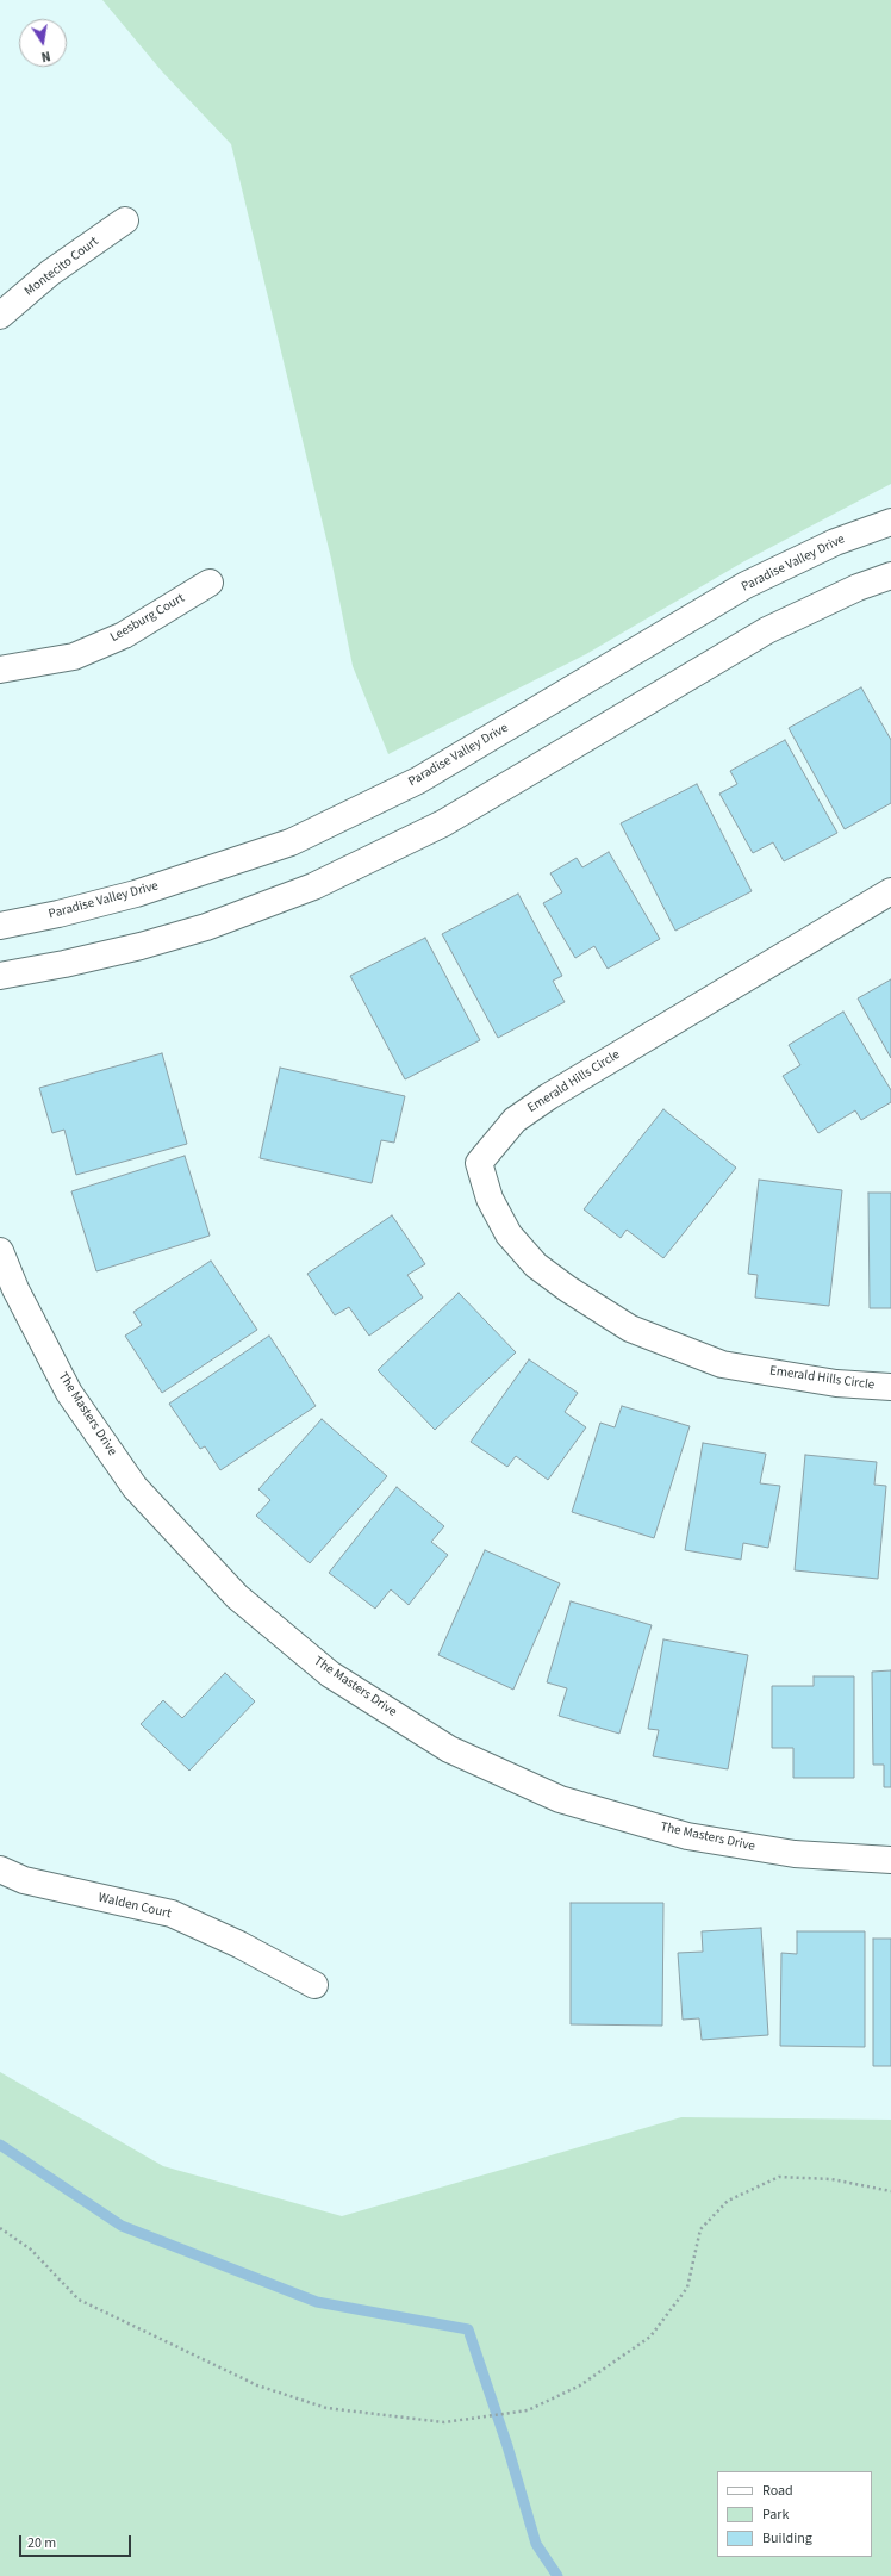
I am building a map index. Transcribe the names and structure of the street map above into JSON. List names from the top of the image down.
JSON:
{
  "streets": {
    "street": [
      "Montecito Court",
      "Paradise Valley Drive",
      "Leesburg Court",
      "Emerald Hills Circle",
      "The Masters Drive",
      "Walden Court"
    ]
  },
  "legend": ["Road", "Park", "Building"],
  "scale_bar": "20 m",
  "north": "bottom"
}
